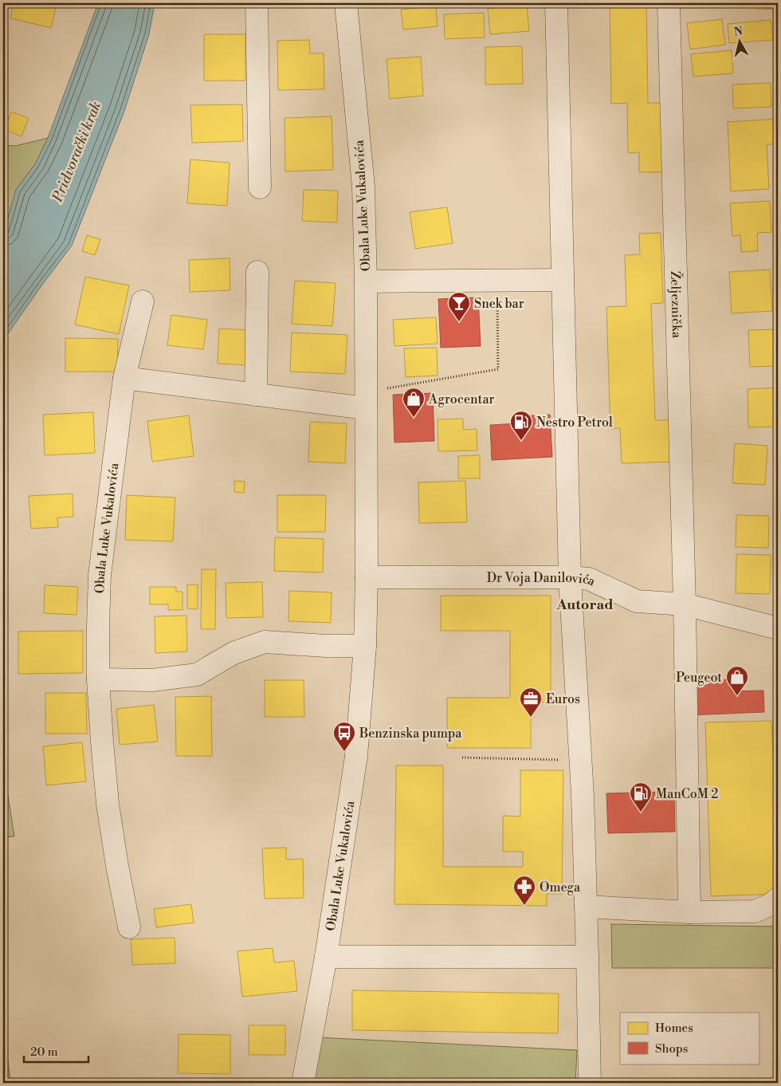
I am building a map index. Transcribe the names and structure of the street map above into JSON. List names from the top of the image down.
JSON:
{
  "streets": {
    "street": ["Obala Luke Vukalovića", "Željeznička", "Dr Voja Danilovića"]
  },
  "crossings": [
    ["Obala Luke Vukalovića", "Dr Voja Danilovića"],
    ["Željeznička", "Dr Voja Danilovića"]
  ],
  "districts": ["Autorad"],
  "water": ["Pridvorački krak"],
  "places": {
    "bar": ["Snek bar"],
    "shop": ["Agrocentar", "Peugeot"],
    "fuel station": ["Nestro Petrol", "ManCoM 2"],
    "office": ["Euros"],
    "bus stop": ["Benzinska pumpa"],
    "pharmacy": ["Omega"]
  },
  "legend": ["Homes", "Shops"],
  "scale_bar": "20 m",
  "north": "top"
}
